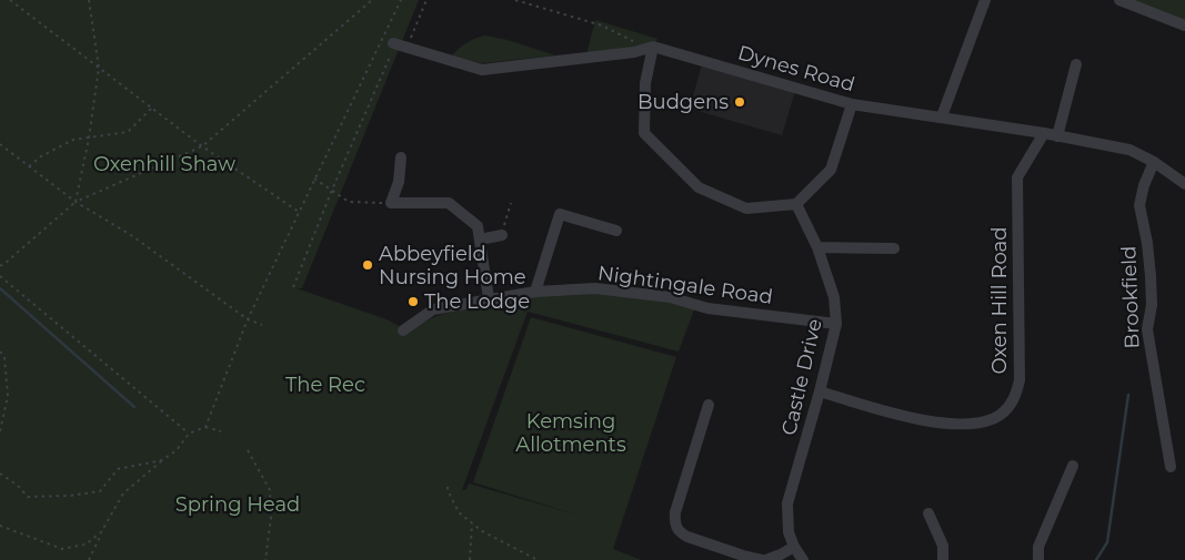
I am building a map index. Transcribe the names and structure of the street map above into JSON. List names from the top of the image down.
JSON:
{
  "streets": {
    "street": [
      "Dynes Road",
      "Nightingale Road",
      "Brookfield",
      "Oxen Hill Road",
      "Castle Drive"
    ]
  },
  "crossings": [
    ["Dynes Road", "Brookfield"],
    ["Dynes Road", "Oxen Hill Road"],
    ["Nightingale Road", "Castle Drive"],
    ["Oxen Hill Road", "Castle Drive"]
  ],
  "parks": [
    "Oxenhill Shaw",
    "The Rec",
    "Kemsing Allotments",
    "Spring Head"
  ],
  "places": ["Budgens", "Abbeyfield Nursing Home", "The Lodge"]
}
